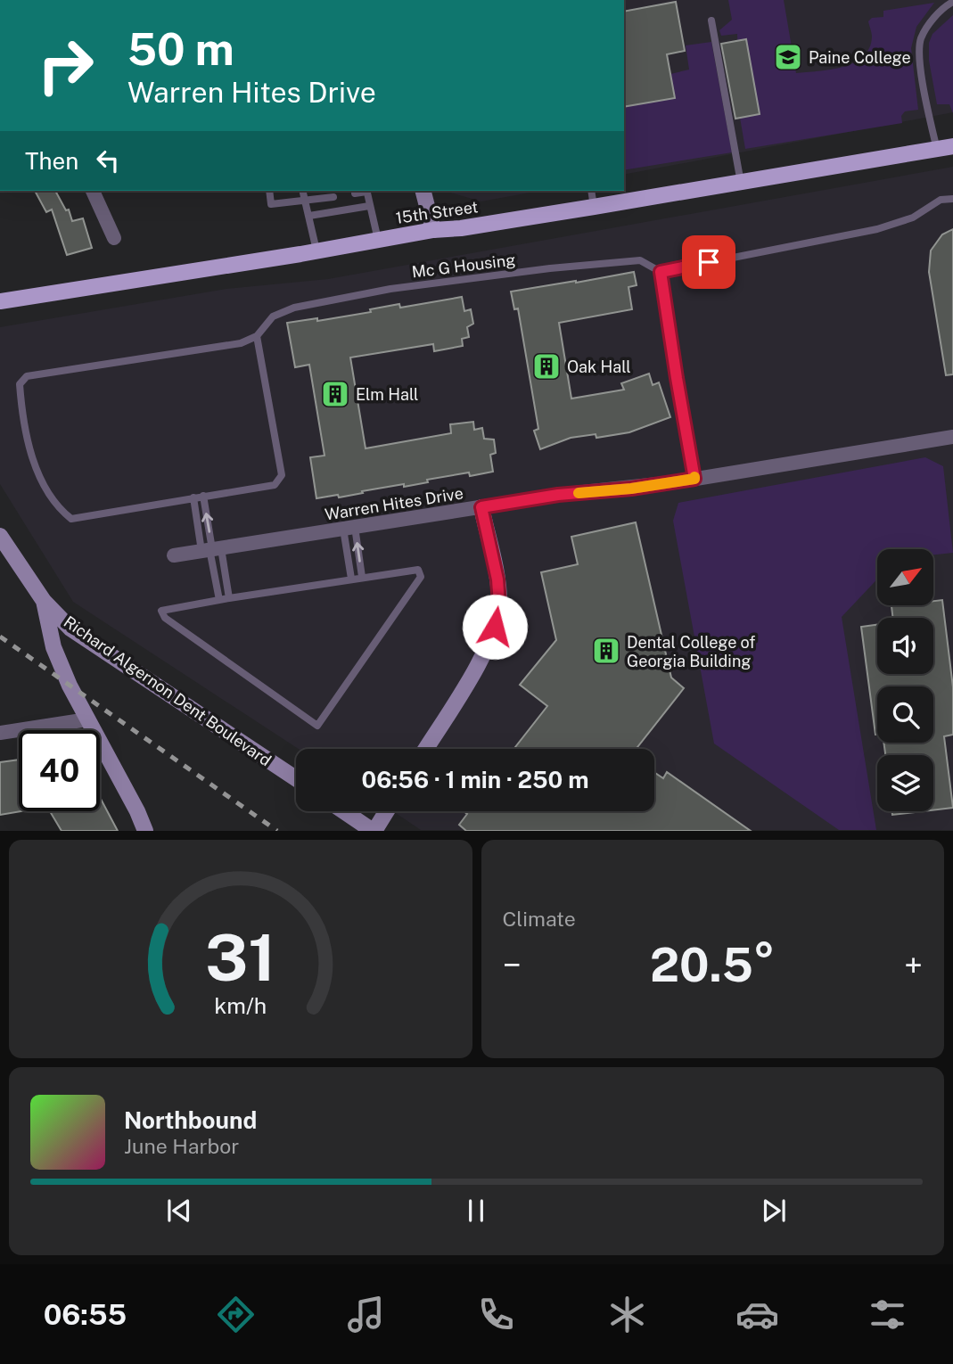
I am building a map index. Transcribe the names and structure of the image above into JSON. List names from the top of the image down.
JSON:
{
  "streets": {
    "main road": ["15th Street"],
    "street": ["Warren Hites Drive", "Richard Algernon Dent Boulevard"],
    "lane": ["Mc G Housing"]
  },
  "places": {
    "school or university": ["Paine College"],
    "building": ["Oak Hall", "Elm Hall", "Dental College of Georgia Building"]
  },
  "north": "top right",
  "page": {
    "turn": ["50 m", "Warren Hites Drive"],
    "then": "Then",
    "limit": "40",
    "trip": "06:56 · 1 min · 250 m",
    "tile": "Climate",
    "heat": ["−", "20.5°", "+"],
    "song": ["Northbound", "June Harbor"],
    "tabs": "06:55",
    "gauge": ["31", "km/h"]
  }
}
